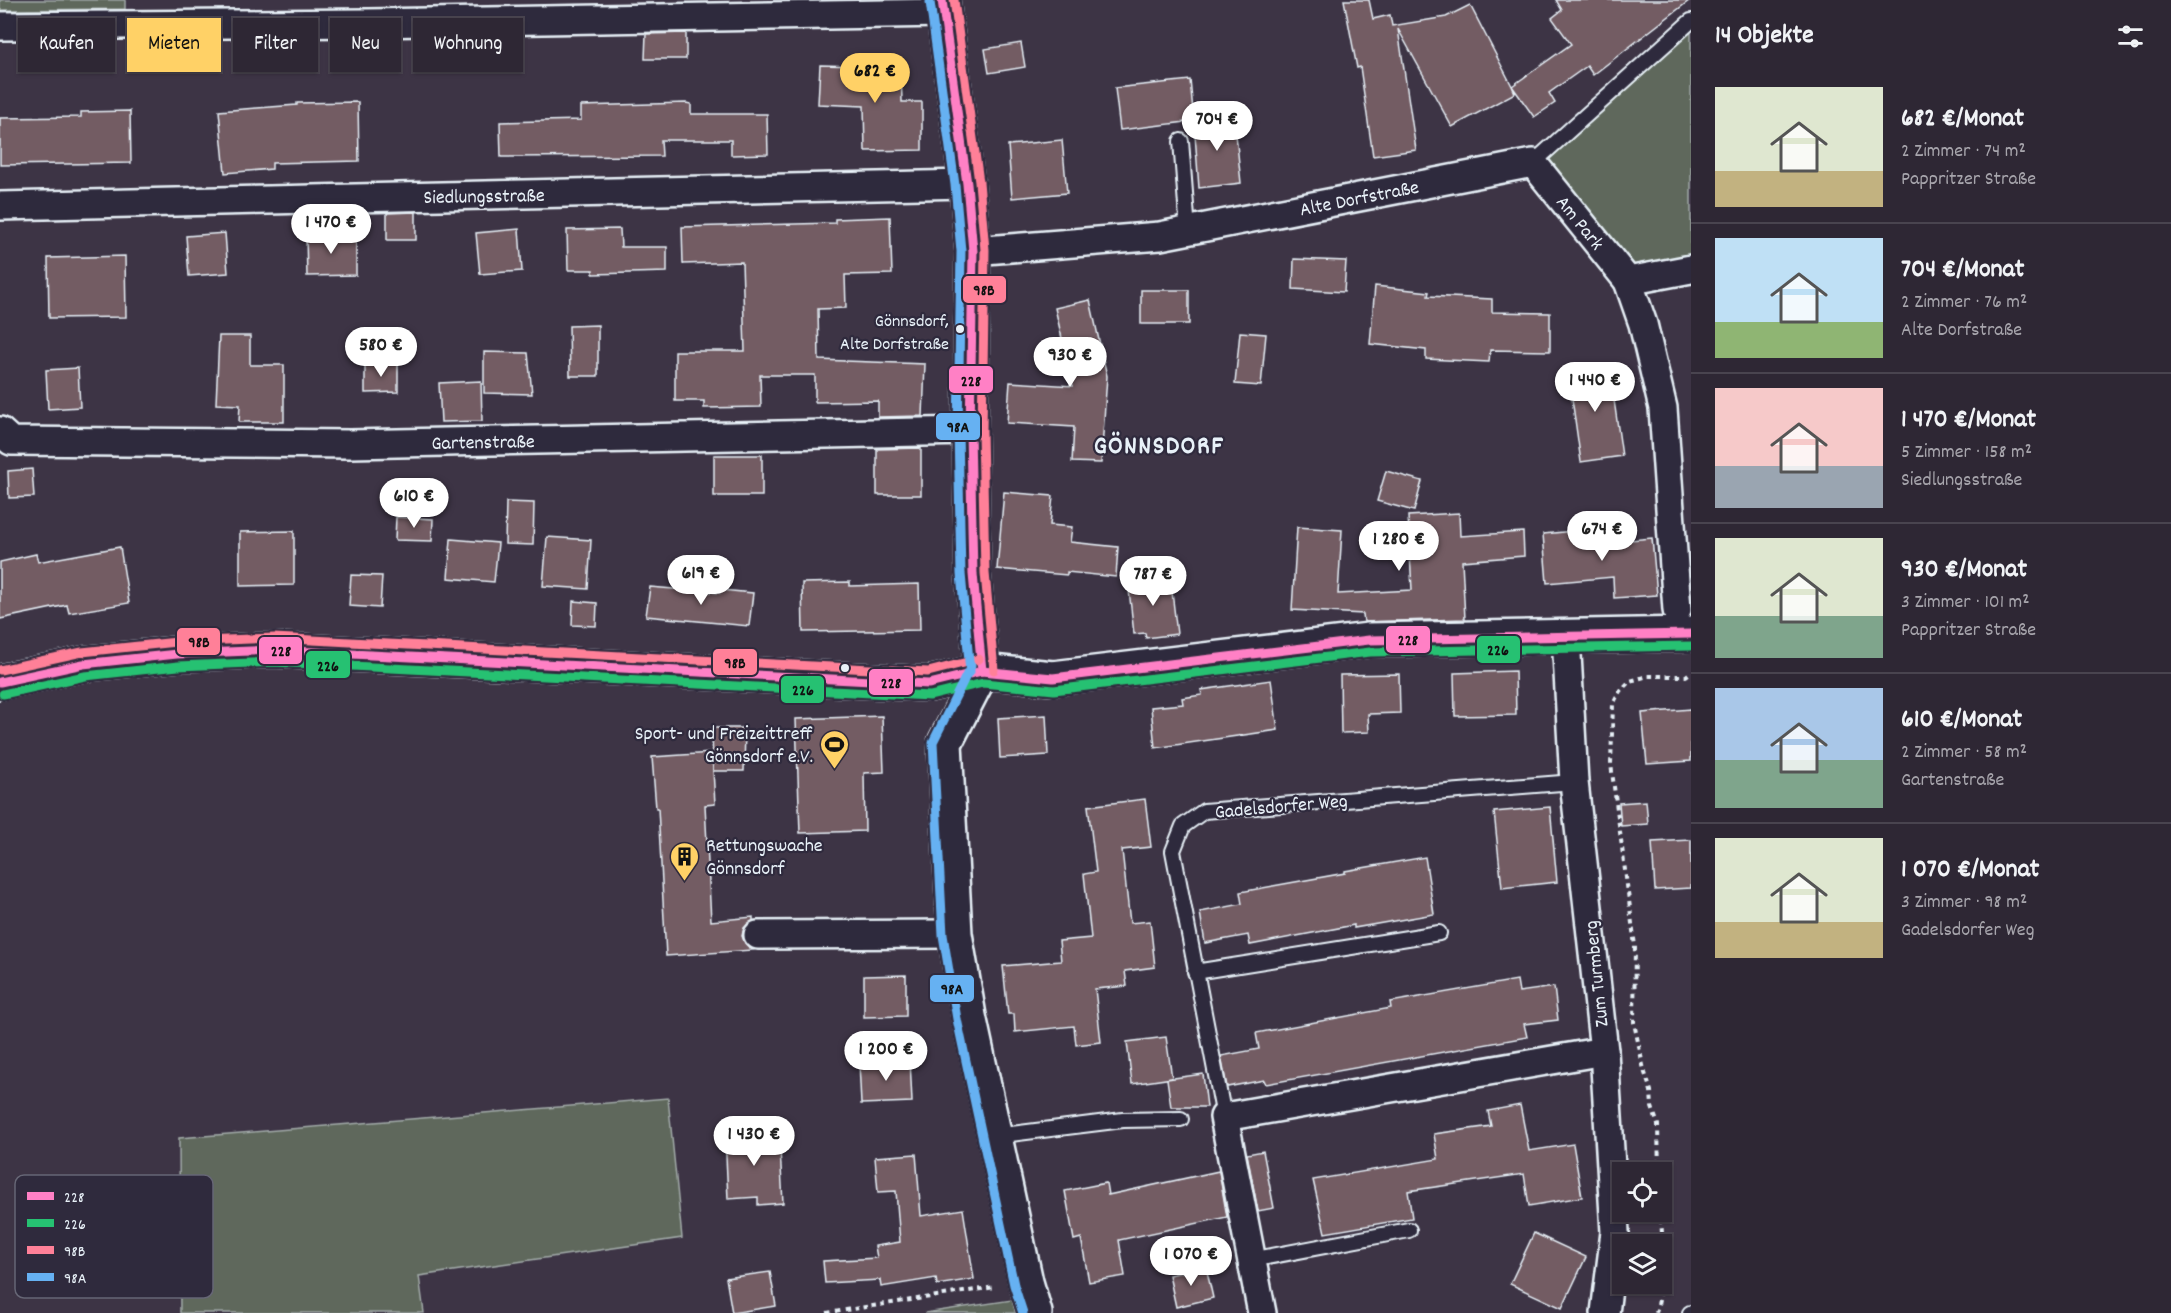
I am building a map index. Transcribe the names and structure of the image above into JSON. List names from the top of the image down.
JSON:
{
  "streets": {
    "street": [
      "Siedlungsstraße",
      "Alte Dorfstraße",
      "Am Park",
      "Gartenstraße",
      "Gadelsdorfer Weg",
      "Zum Turmberg"
    ]
  },
  "crossings": [
    ["Alte Dorfstraße", "Am Park"],
    ["Gadelsdorfer Weg", "Zum Turmberg"]
  ],
  "districts": ["GÖNNSDORF"],
  "places": {
    "other": ["Gönnsdorf, Alte Dorfstraße"],
    "sports": ["Sport- und Freizeittreff Gönnsdorf e.V."],
    "building": ["Rettungswache Gönnsdorf"]
  },
  "lines": [
    "transit line 228",
    "transit line 98B",
    "transit line 98A",
    "transit line 226"
  ],
  "legend": [
    "228",
    "226",
    "98B",
    "98A"
  ],
  "page": {
    "heading": "14 Objekte",
    "chip": [
      "Kaufen",
      "Mieten",
      "Filter",
      "Neu",
      "Wohnung"
    ],
    "price": [
      "682 €",
      "704 €",
      "1 470 €",
      "580 €",
      "930 €",
      "1 440 €",
      "610 €",
      "674 €",
      "1 280 €",
      "619 €",
      "787 €",
      "1 200 €",
      "1 430 €",
      "1 070 €"
    ],
    "list": [
      {
        "name": "682 €/Monat",
        "note": "2 Zimmer · 74 m² · Pappritzer Straße"
      },
      {
        "name": "704 €/Monat",
        "note": "2 Zimmer · 76 m² · Alte Dorfstraße"
      },
      {
        "name": "1 470 €/Monat",
        "note": "5 Zimmer · 158 m² · Siedlungsstraße"
      },
      {
        "name": "930 €/Monat",
        "note": "3 Zimmer · 101 m² · Pappritzer Straße"
      },
      {
        "name": "610 €/Monat",
        "note": "2 Zimmer · 58 m² · Gartenstraße"
      },
      {
        "name": "1 070 €/Monat",
        "note": "3 Zimmer · 98 m² · Gadelsdorfer Weg"
      }
    ]
  }
}
